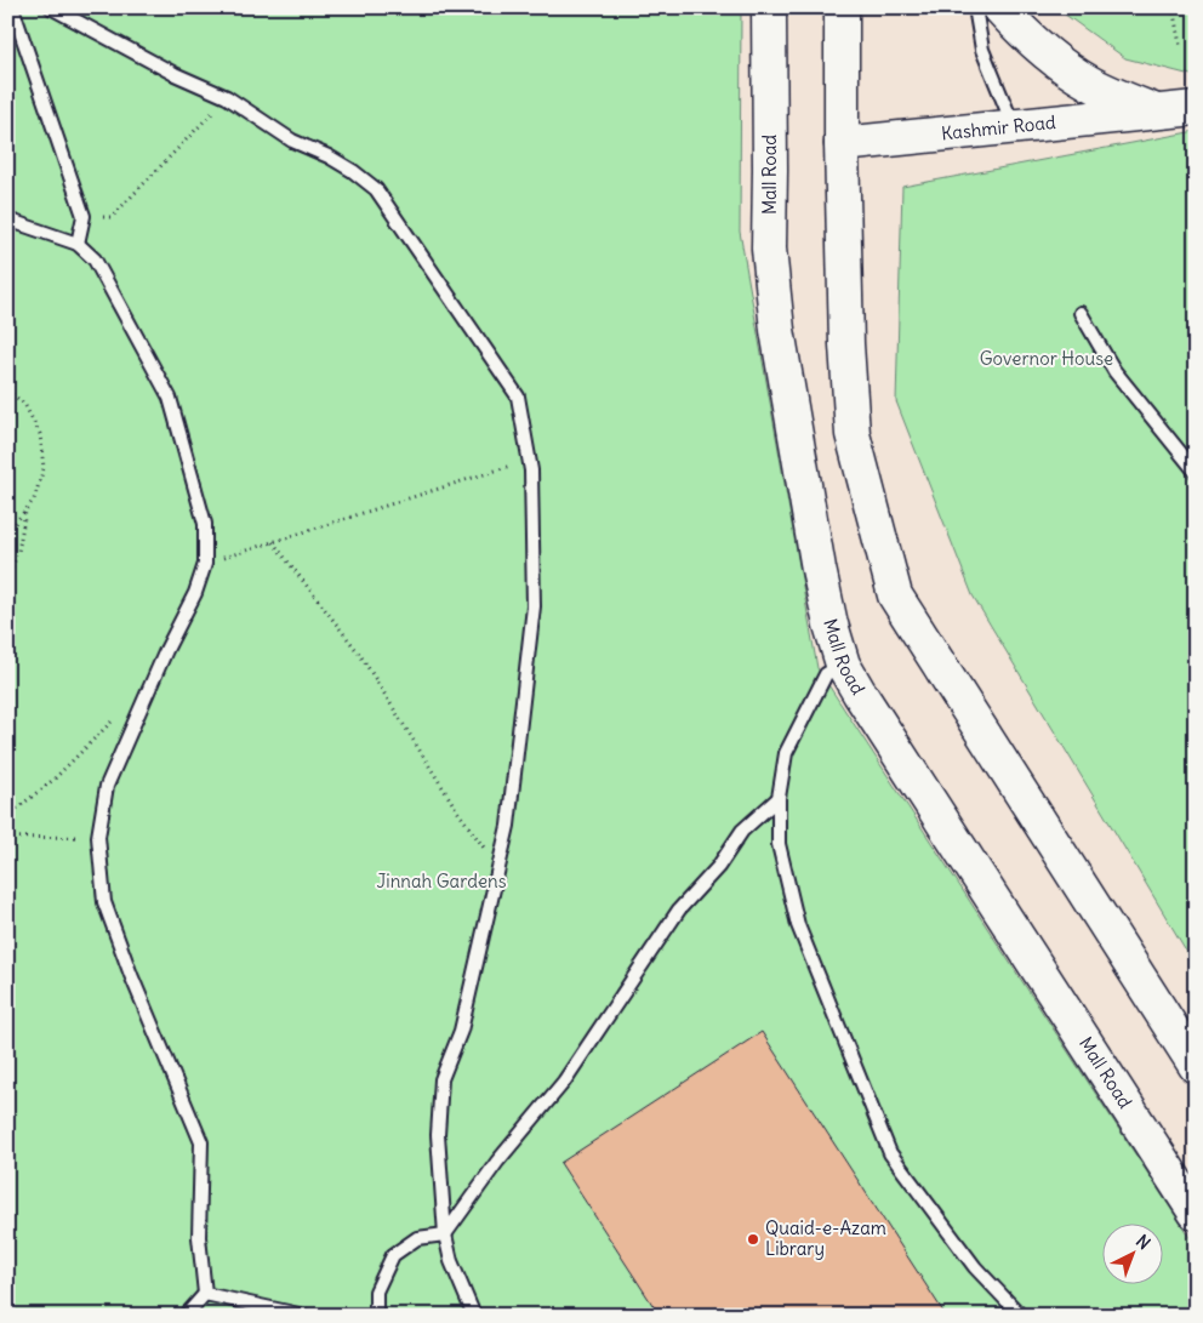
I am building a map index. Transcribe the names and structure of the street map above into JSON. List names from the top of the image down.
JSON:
{
  "streets": {
    "main road": ["Kashmir Road", "Mall Road"]
  },
  "parks": ["Governor House", "Jinnah Gardens"],
  "places": ["Quaid-e-Azam Library"],
  "north": "top right"
}
